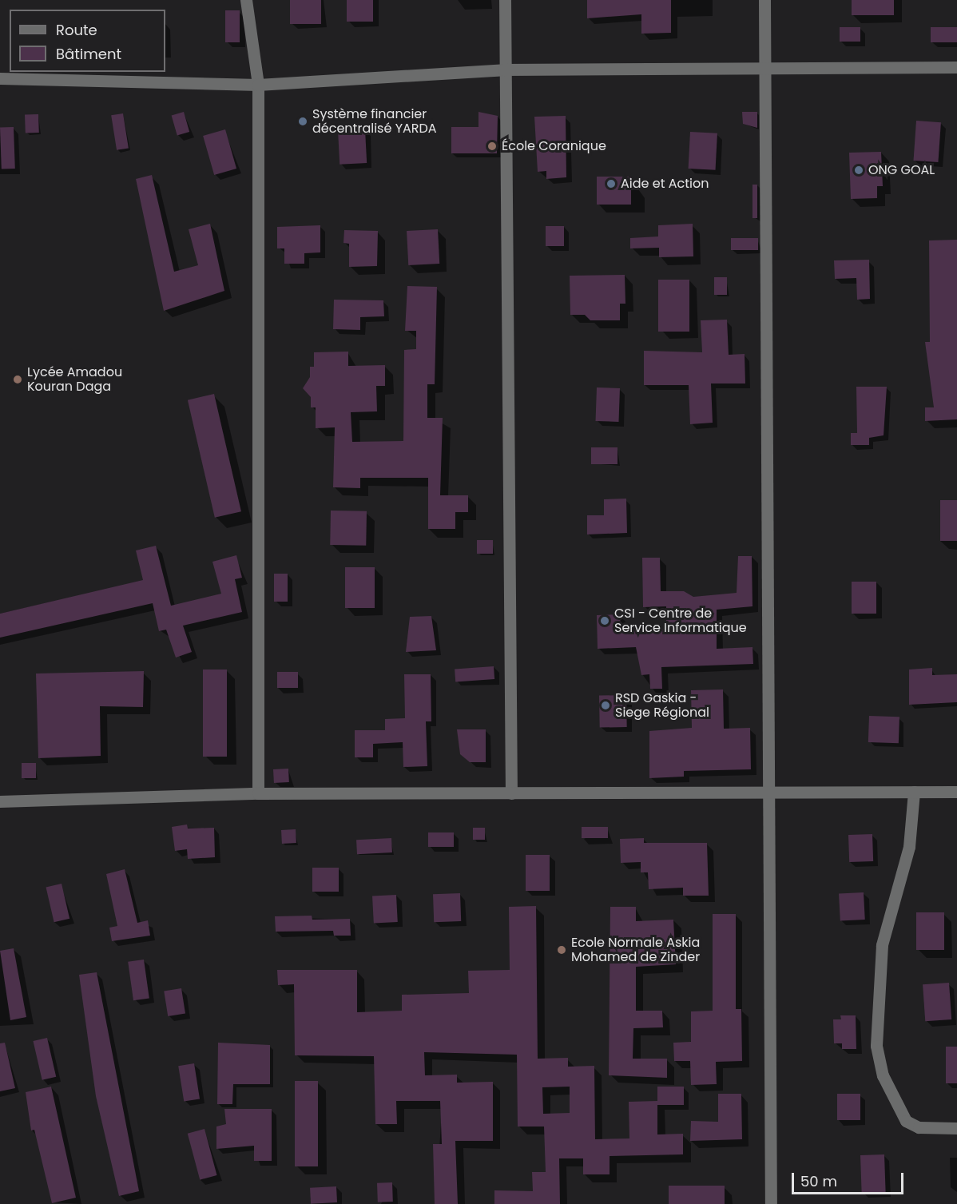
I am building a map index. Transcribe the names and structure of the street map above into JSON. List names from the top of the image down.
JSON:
{
  "places": [
    "Système financier décentralisé YARDA",
    "École Coranique",
    "ONG GOAL",
    "Aide et Action",
    "Lycée Amadou Kouran Daga",
    "CSI - Centre de Service Informatique",
    "RSD Gaskia - Siege Régional",
    "Ecole Normale Askia Mohamed de Zinder"
  ],
  "legend": ["Route", "Bâtiment"],
  "scale_bar": "50 m"
}
